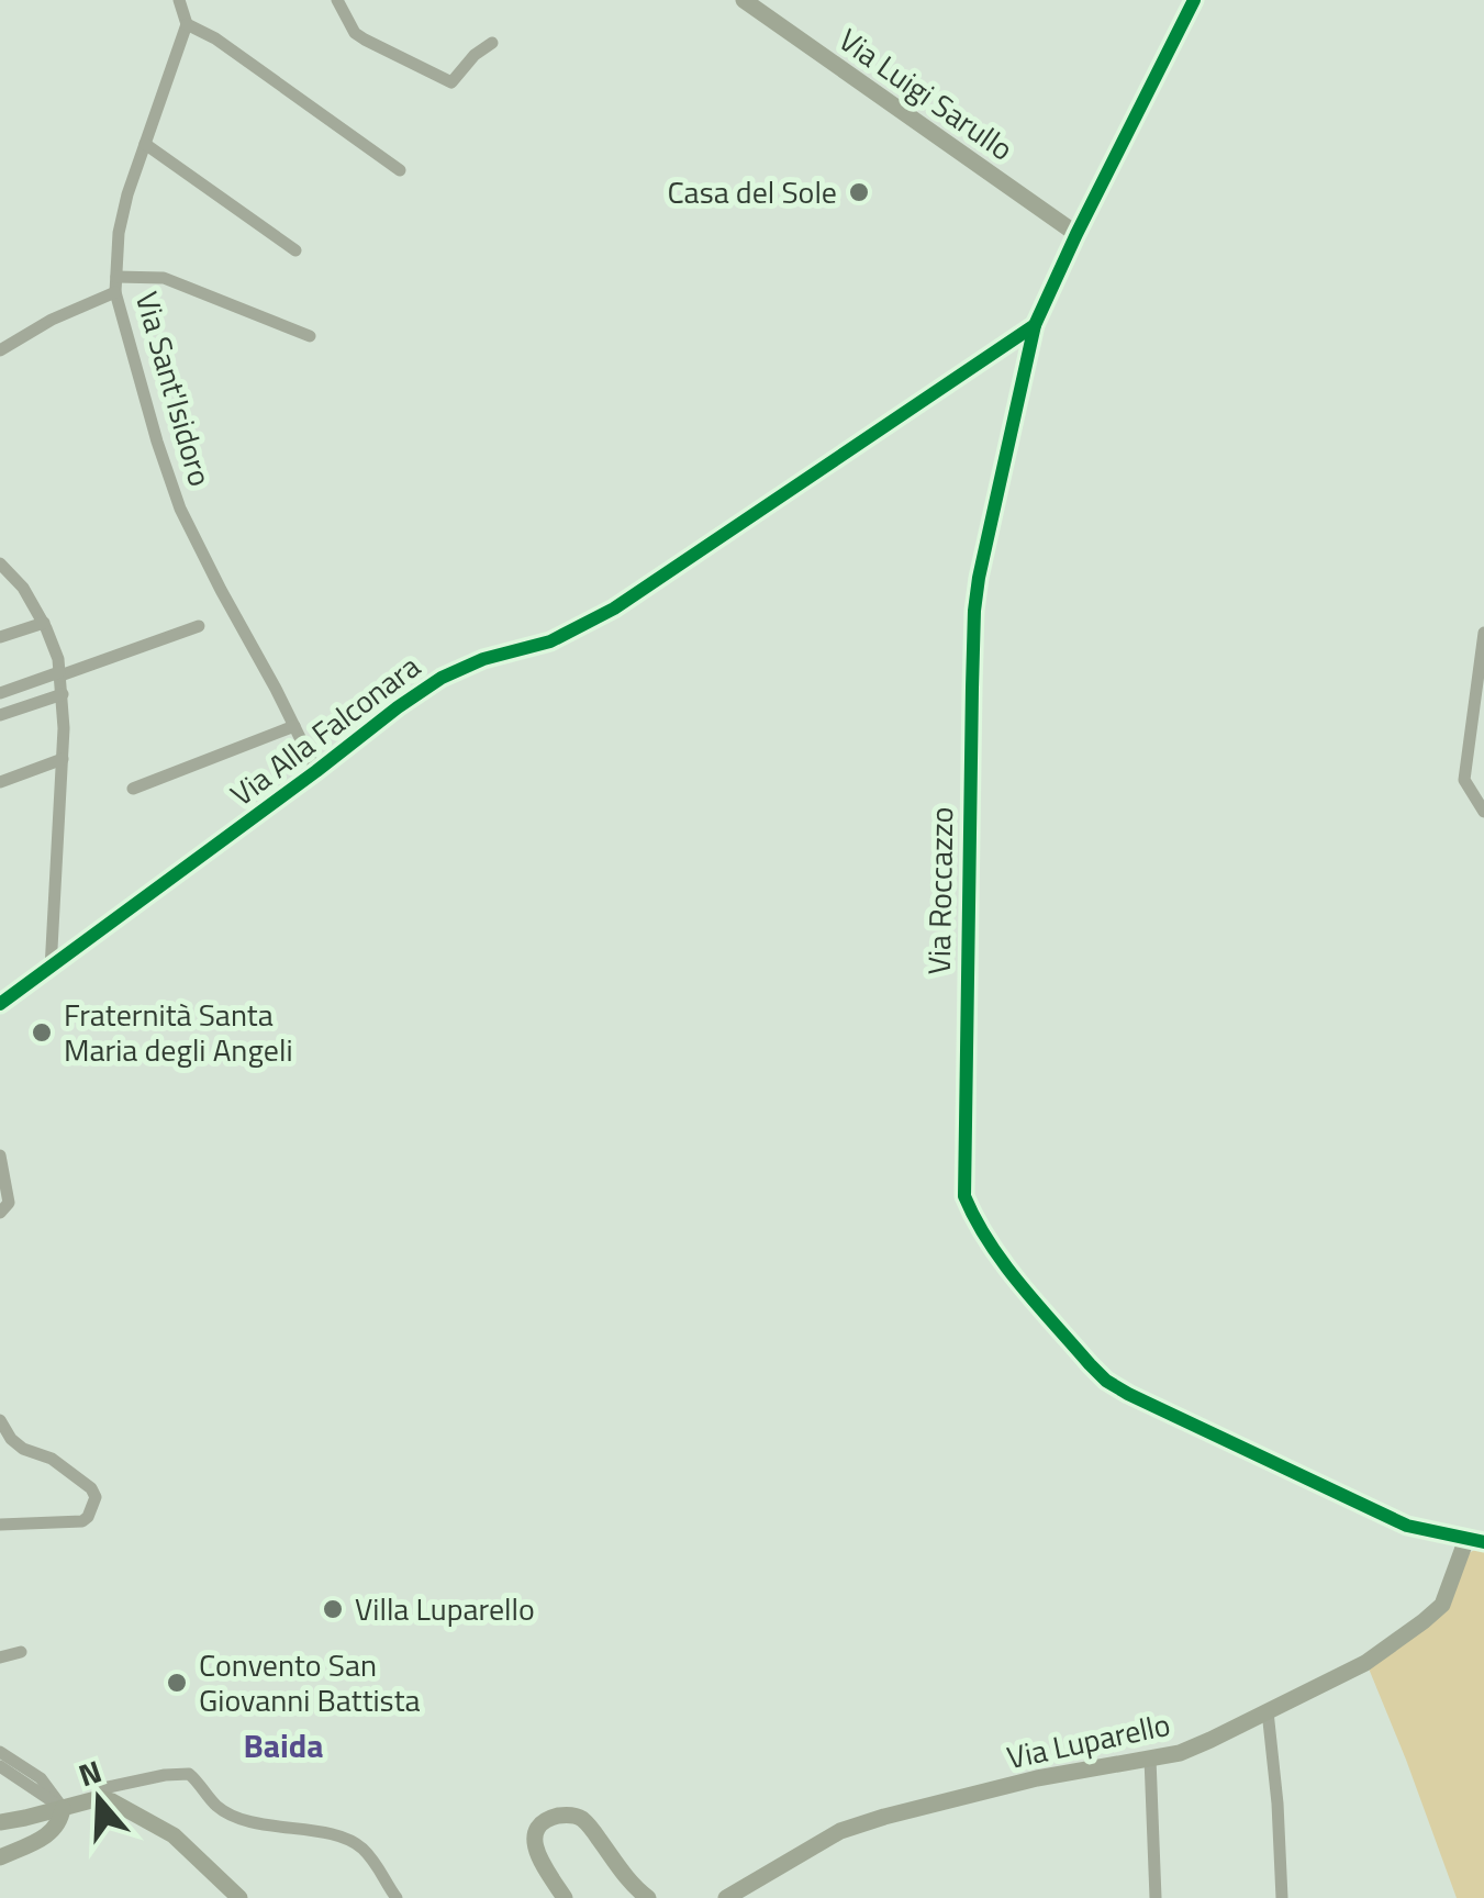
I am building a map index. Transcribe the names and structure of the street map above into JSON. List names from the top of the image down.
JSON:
{
  "streets": {
    "street": [
      "Via Luigi Sarullo",
      "Via Sant'Isidoro",
      "Via Alla Falconara",
      "Via Roccazzo",
      "Via Luparello"
    ]
  },
  "crossings": [
    ["Via Luigi Sarullo", "Via Roccazzo"],
    ["Via Sant'Isidoro", "Via Alla Falconara"],
    ["Via Alla Falconara", "Via Roccazzo"],
    ["Via Roccazzo", "Via Luparello"]
  ],
  "districts": ["Baida"],
  "places": [
    "Casa del Sole",
    "Fraternità Santa Maria degli Angeli",
    "Villa Luparello",
    "Convento San Giovanni Battista"
  ],
  "north": "top"
}
